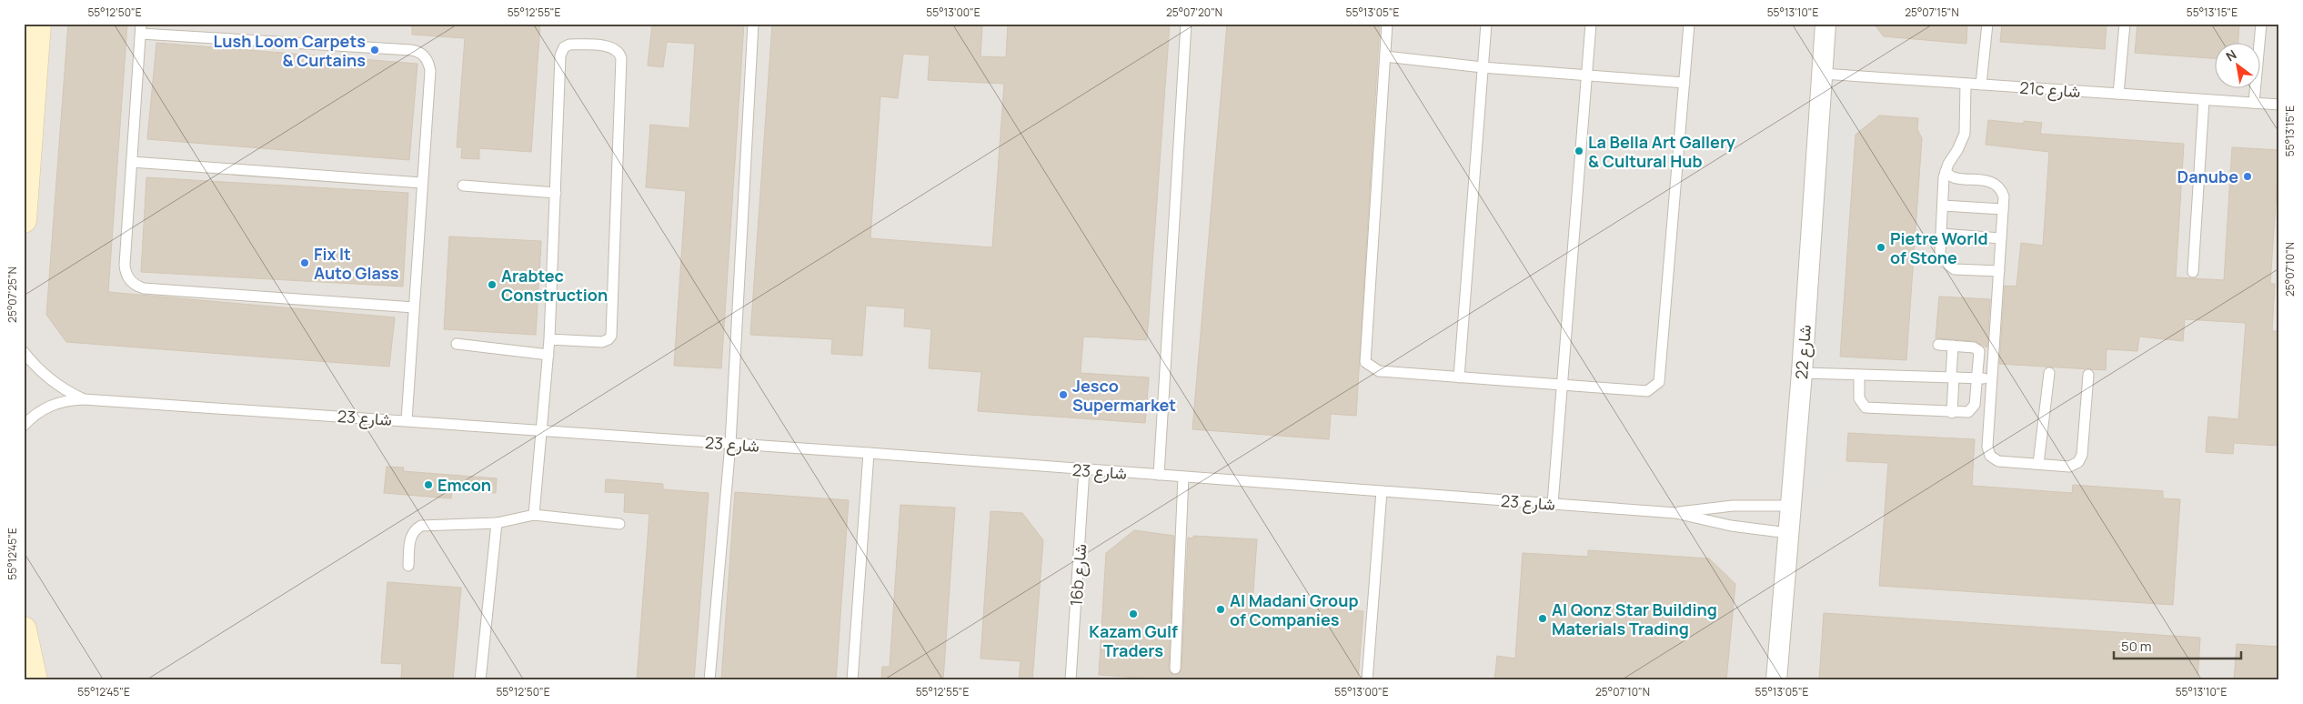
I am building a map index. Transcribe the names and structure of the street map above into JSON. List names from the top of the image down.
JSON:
{
  "streets": {
    "street": ["شارع 22"],
    "lane": ["21c شارع", "شارع 23", "16b شارع"]
  },
  "crossings": [
    ["21c شارع", "شارع 22"],
    ["شارع 22", "شارع 23"],
    ["شارع 23", "16b شارع"]
  ],
  "places": [
    "Lush Loom Carpets & Curtains",
    "La Bella Art Gallery & Cultural Hub",
    "Danube",
    "Pietre World of Stone",
    "Fix It Auto Glass",
    "Arabtec Construction",
    "Jesco Supermarket",
    "Emcon",
    "Al Madani Group of Companies",
    "Kazam Gulf Traders",
    "Al Qonz Star Building Materials Trading"
  ],
  "scale_bar": "50 m",
  "north": "top left",
  "coordinates": [
    "55°12'50\"E",
    "55°12'55\"E",
    "55°13'00\"E",
    "25°07'20\"N",
    "55°13'05\"E",
    "55°13'10\"E",
    "25°07'15\"N",
    "55°13'15\"E",
    "25°07'10\"N",
    "25°07'25\"N",
    "55°12'45\"E"
  ]
}
